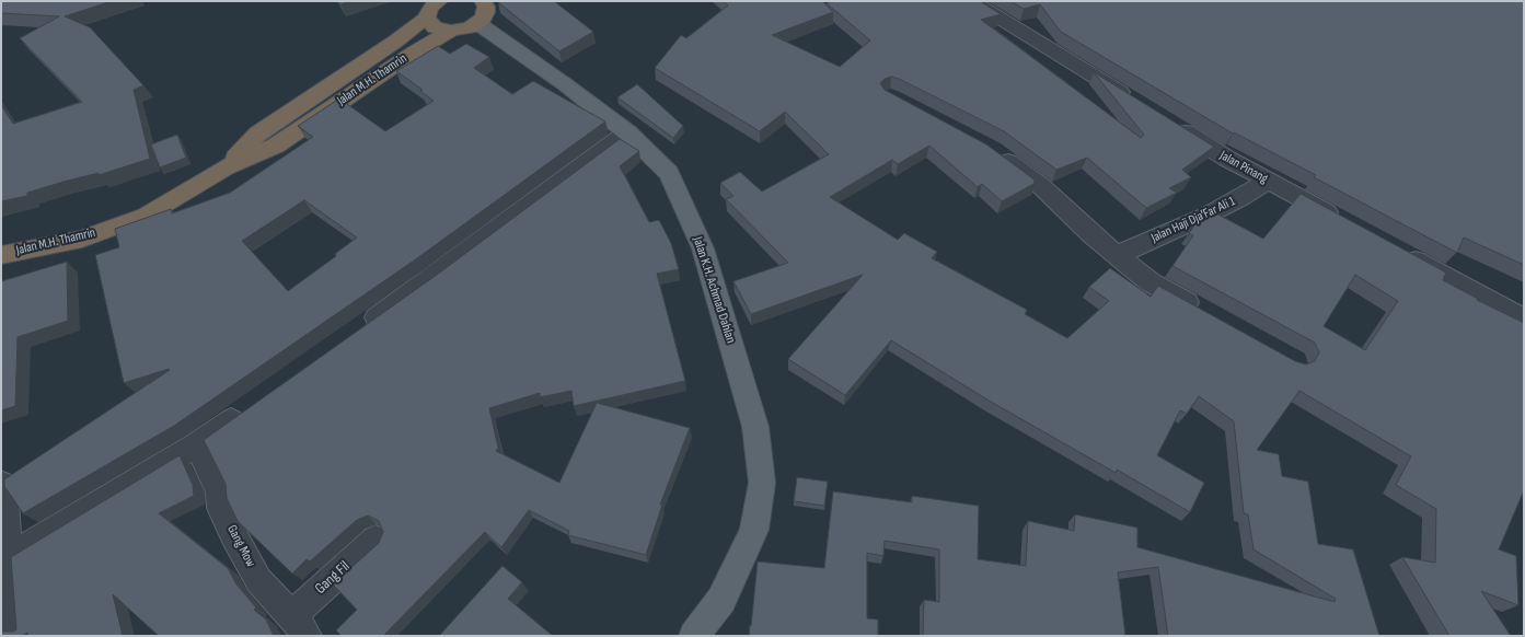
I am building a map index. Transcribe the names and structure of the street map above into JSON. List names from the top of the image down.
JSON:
{
  "streets": {
    "highway": ["Jalan M.H. Thamrin"],
    "main road": ["Jalan K.H. Achmad Dahlan"],
    "street": [
      "Jalan Pinang",
      "Jalan Haji Dja'Far Ali 1",
      "Gang Mow",
      "Gang Fil"
    ]
  },
  "crossings": [
    ["Jalan M.H. Thamrin", "Jalan K.H. Achmad Dahlan"],
    ["Jalan Pinang", "Jalan Haji Dja'Far Ali 1"],
    ["Gang Mow", "Gang Fil"]
  ]
}
